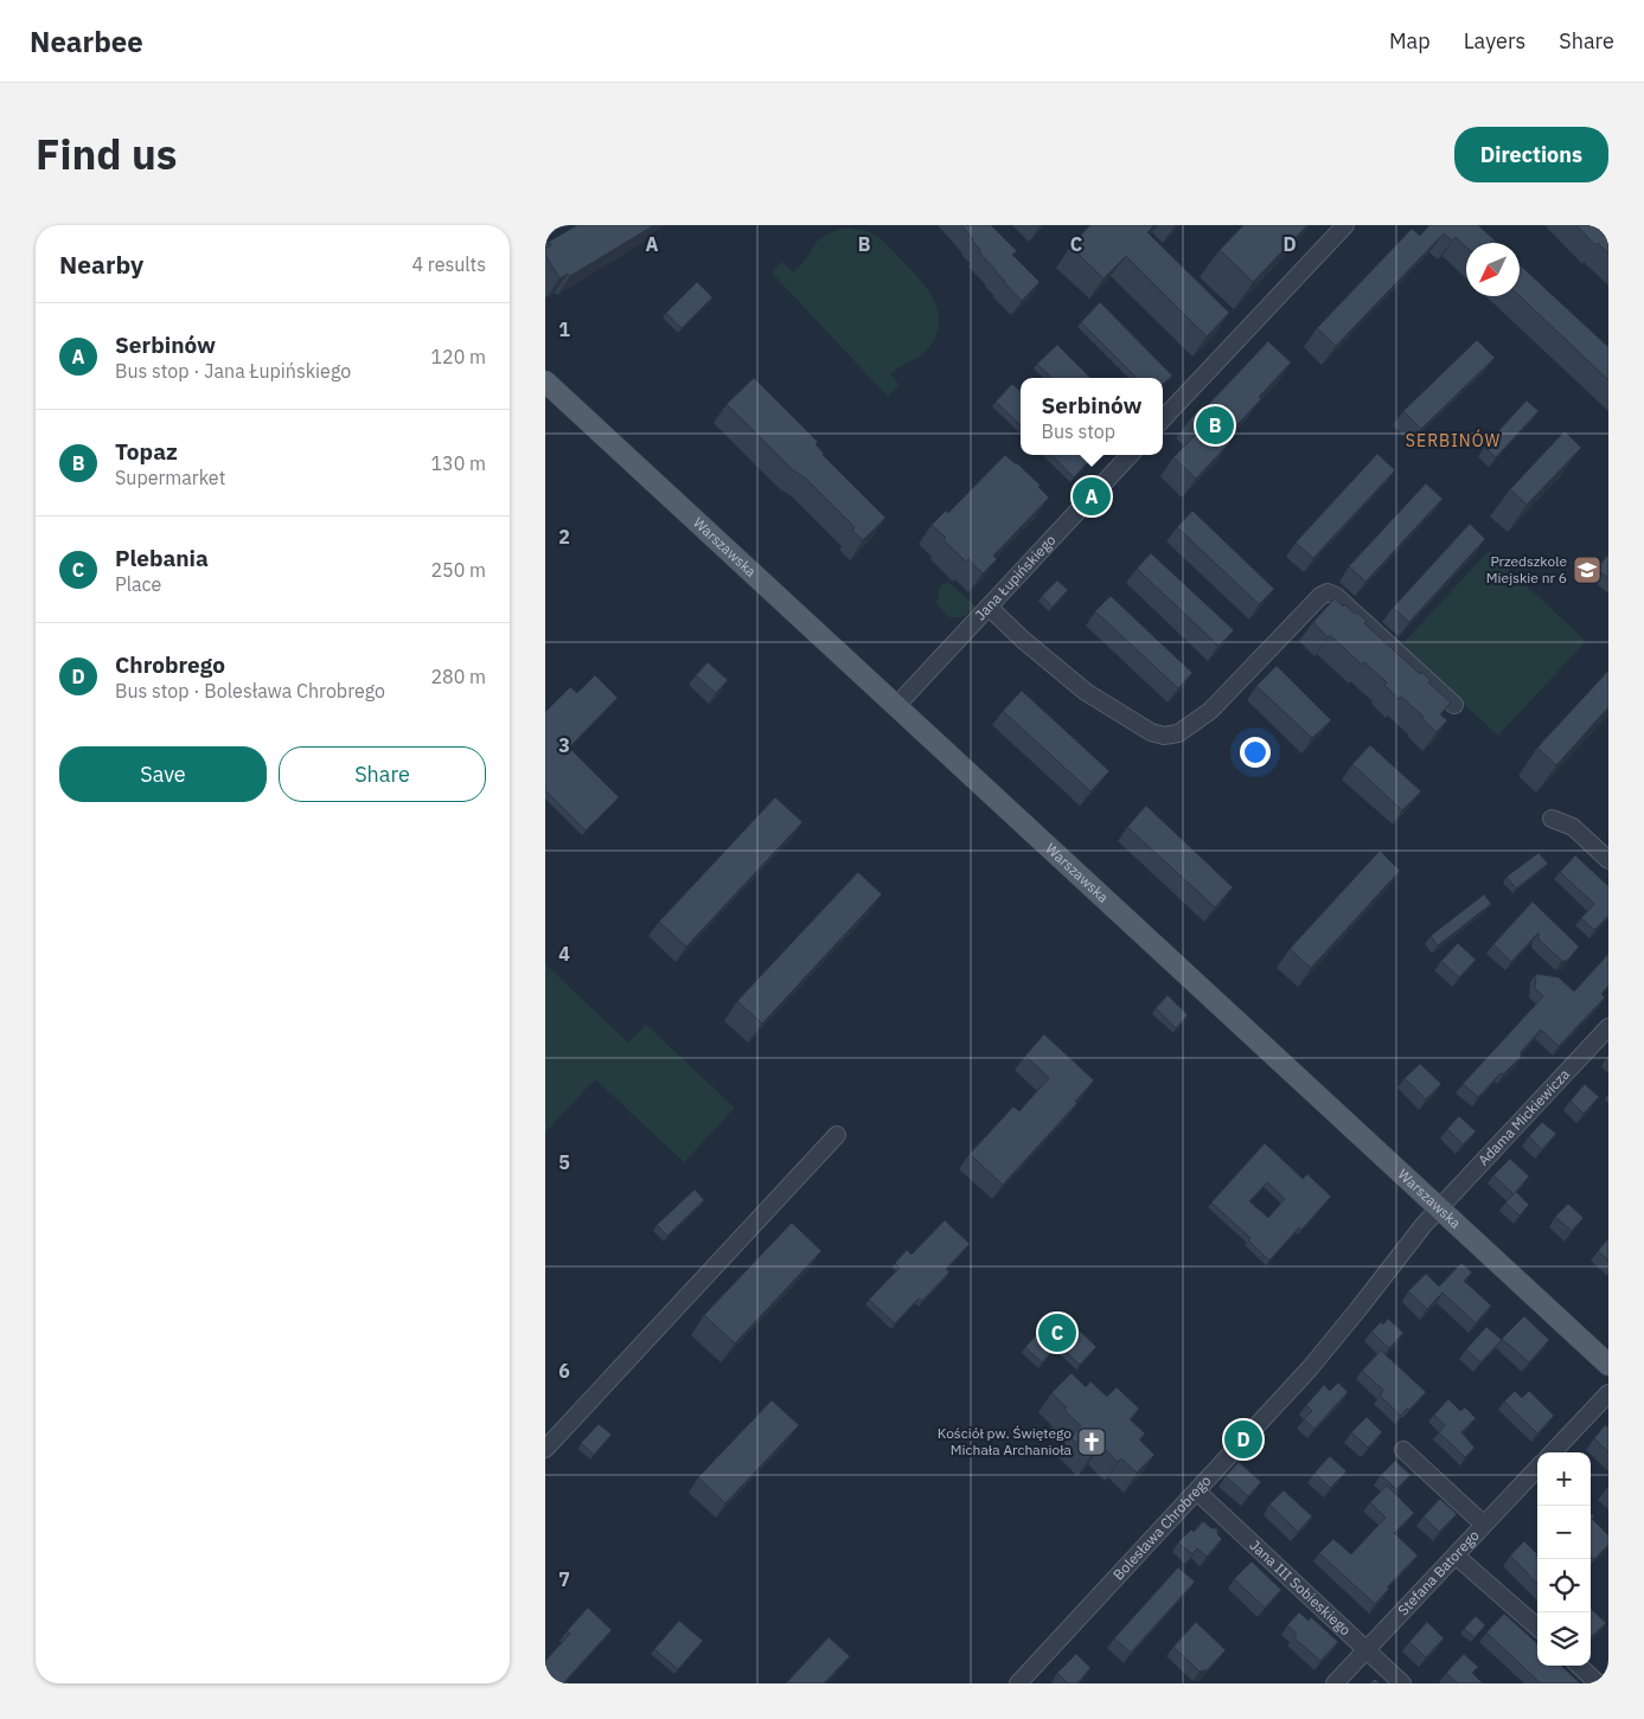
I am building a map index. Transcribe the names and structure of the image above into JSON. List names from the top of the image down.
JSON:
{
  "streets": {
    "main road": ["Warszawska"],
    "street": [
      "Jana Łupińskiego",
      "Adama Mickiewicza",
      "Bolesława Chrobrego",
      "Stefana Batorego",
      "Jana III Sobieskiego"
    ]
  },
  "crossings": [
    ["Warszawska", "Jana Łupińskiego"],
    ["Warszawska", "Adama Mickiewicza"],
    ["Warszawska", "Bolesława Chrobrego"],
    ["Adama Mickiewicza", "Bolesława Chrobrego"],
    ["Bolesława Chrobrego", "Jana III Sobieskiego"],
    ["Stefana Batorego", "Jana III Sobieskiego"]
  ],
  "districts": ["SERBINÓW"],
  "places": {
    "school or university": ["Przedszkole Miejskie nr 6"],
    "church": ["Kościół pw. Świętego Michała Archanioła"]
  },
  "north": "bottom left",
  "page": {
    "header": "Nearbee",
    "nav": ["Map", "Layers", "Share"],
    "title": "Find us",
    "buttons": [
      "Directions",
      ["Save", "Share"]
    ],
    "heading": ["Nearby", "4 results"],
    "list": [
      {
        "mark": "A",
        "name": "Serbinów",
        "note": "Bus stop · Jana Łupińskiego",
        "value": "120 m"
      },
      {
        "mark": "B",
        "name": "Topaz",
        "note": "Supermarket",
        "value": "130 m"
      },
      {
        "mark": "C",
        "name": "Plebania",
        "note": "Place",
        "value": "250 m"
      },
      {
        "mark": "D",
        "name": "Chrobrego",
        "note": "Bus stop · Bolesława Chrobrego",
        "value": "280 m"
      }
    ],
    "popup": ["Serbinów", "Bus stop"],
    "pins": [
      "B",
      "A",
      "C",
      "D"
    ],
    "map_buttons": ["+", "−"]
  },
  "grid": {
    "columns": [
      "A",
      "B",
      "C",
      "D"
    ],
    "rows": [
      "1",
      "2",
      "3",
      "4",
      "5",
      "6",
      "7"
    ]
  }
}
